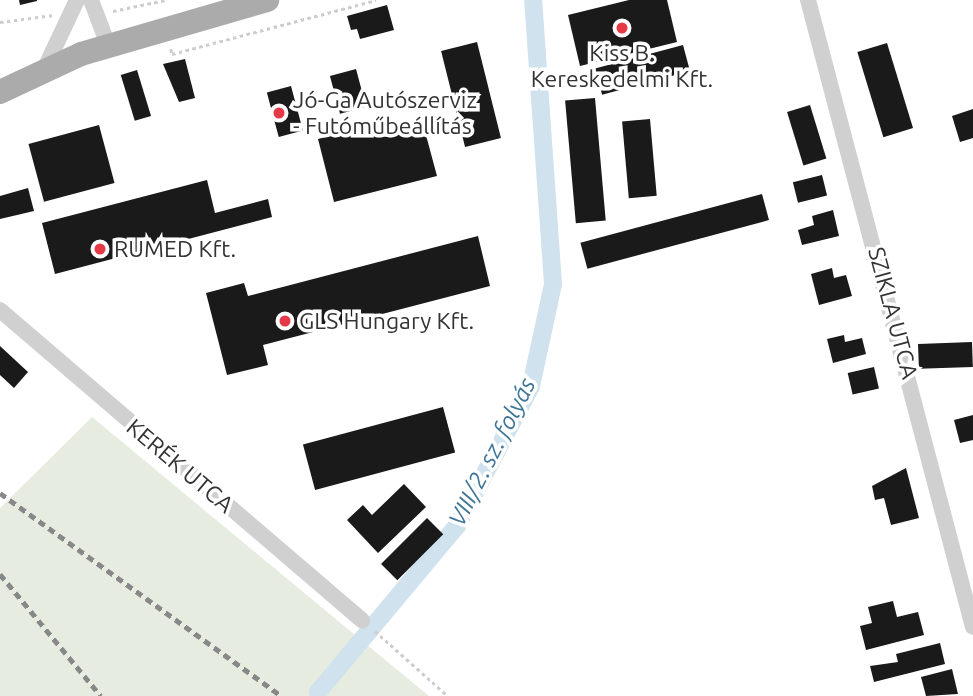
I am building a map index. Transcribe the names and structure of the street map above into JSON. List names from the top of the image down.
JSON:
{
  "streets": {
    "street": ["SZIKLA UTCA", "KERÉK UTCA"]
  },
  "water": ["VIII/2. sz. folyás"],
  "places": [
    "Kiss B. Kereskedelmi Kft.",
    "Jó-Ga Autószerviz - Futóműbeállítás",
    "RUMED Kft.",
    "GLS Hungary Kft."
  ]
}
